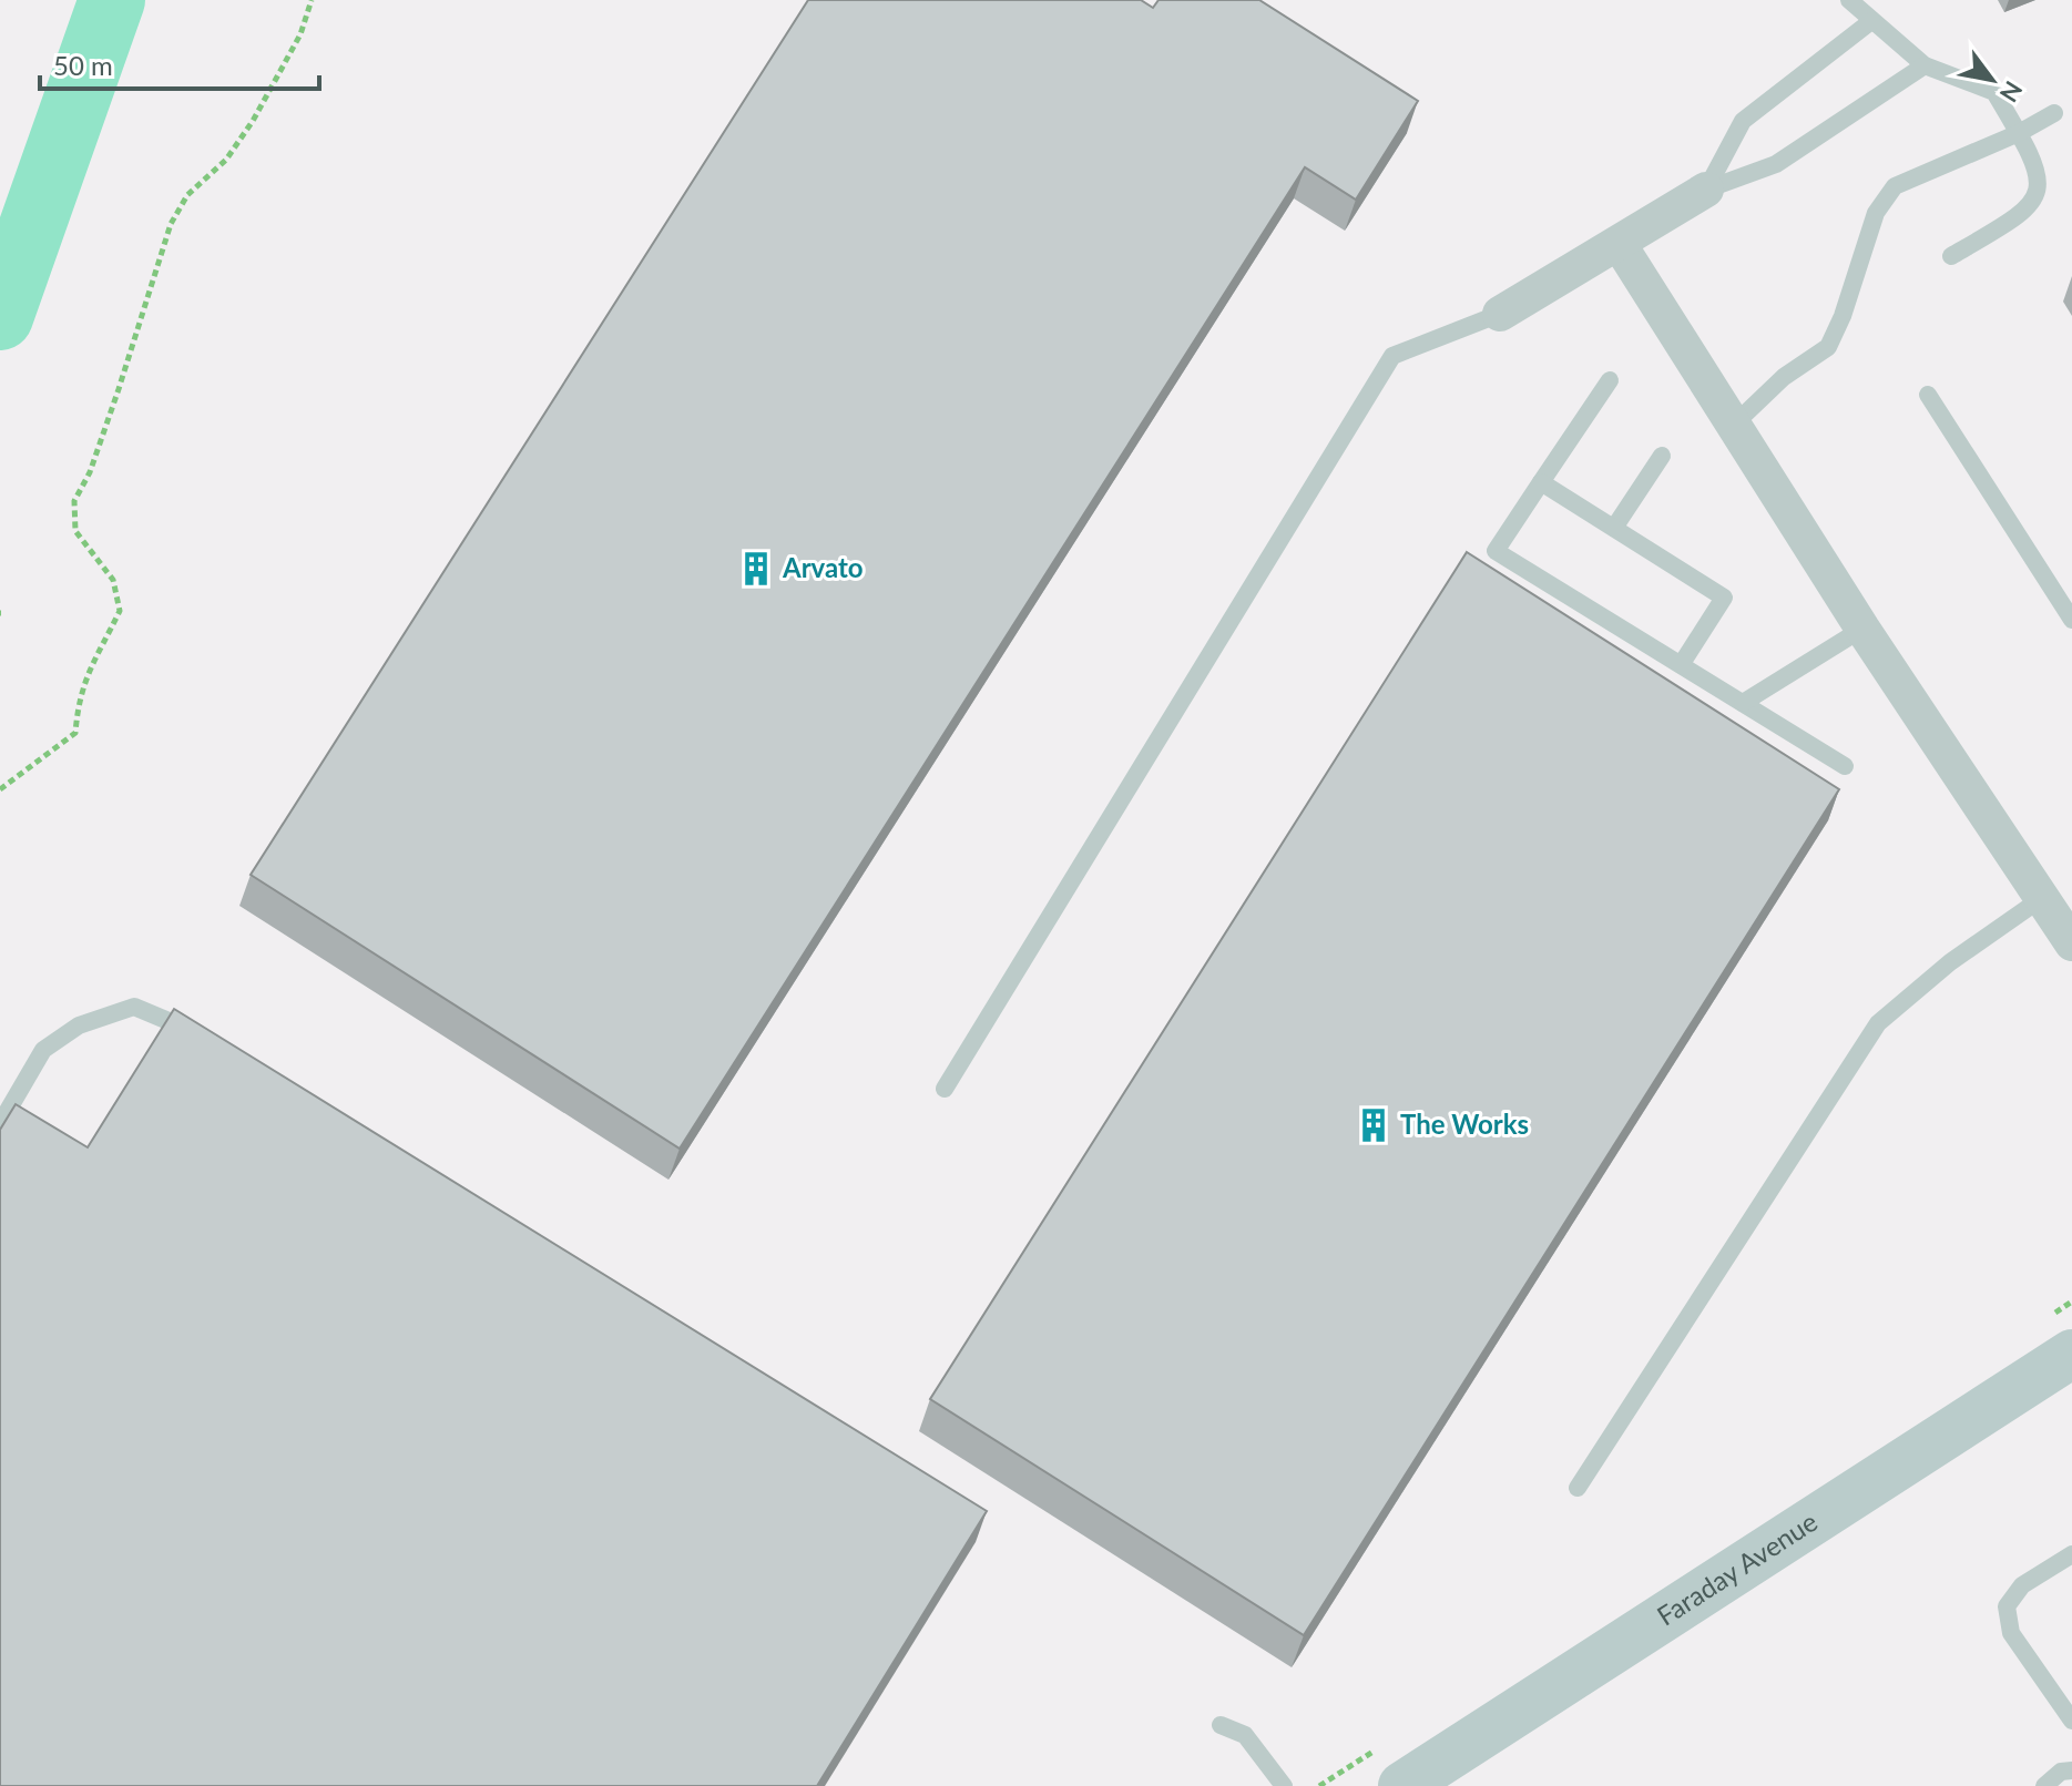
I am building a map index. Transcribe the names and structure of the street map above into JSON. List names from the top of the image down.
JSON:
{
  "streets": {
    "street": ["Faraday Avenue"]
  },
  "places": {
    "building": ["Arvato", "The Works"]
  },
  "scale_bar": "50 m",
  "north": "bottom right"
}
